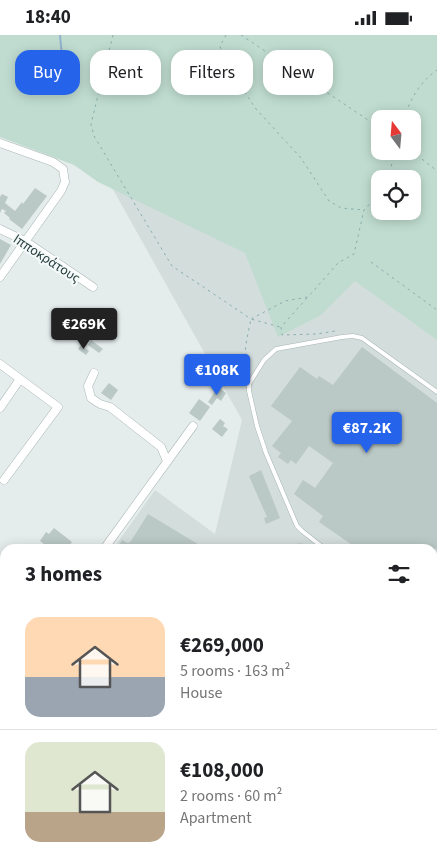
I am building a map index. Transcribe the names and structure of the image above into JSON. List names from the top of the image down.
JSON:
{
  "streets": {
    "street": ["Ιπποκράτους"]
  },
  "north": "top",
  "page": {
    "status": "18:40",
    "chip": [
      "Buy",
      "Rent",
      "Filters",
      "New"
    ],
    "price": ["€269K", "€108K", "€87.2K"],
    "heading": "3 homes",
    "list": [
      {
        "name": "€269,000",
        "note": "5 rooms · 163 m² · House"
      },
      {
        "name": "€108,000",
        "note": "2 rooms · 60 m² · Apartment"
      }
    ]
  }
}
